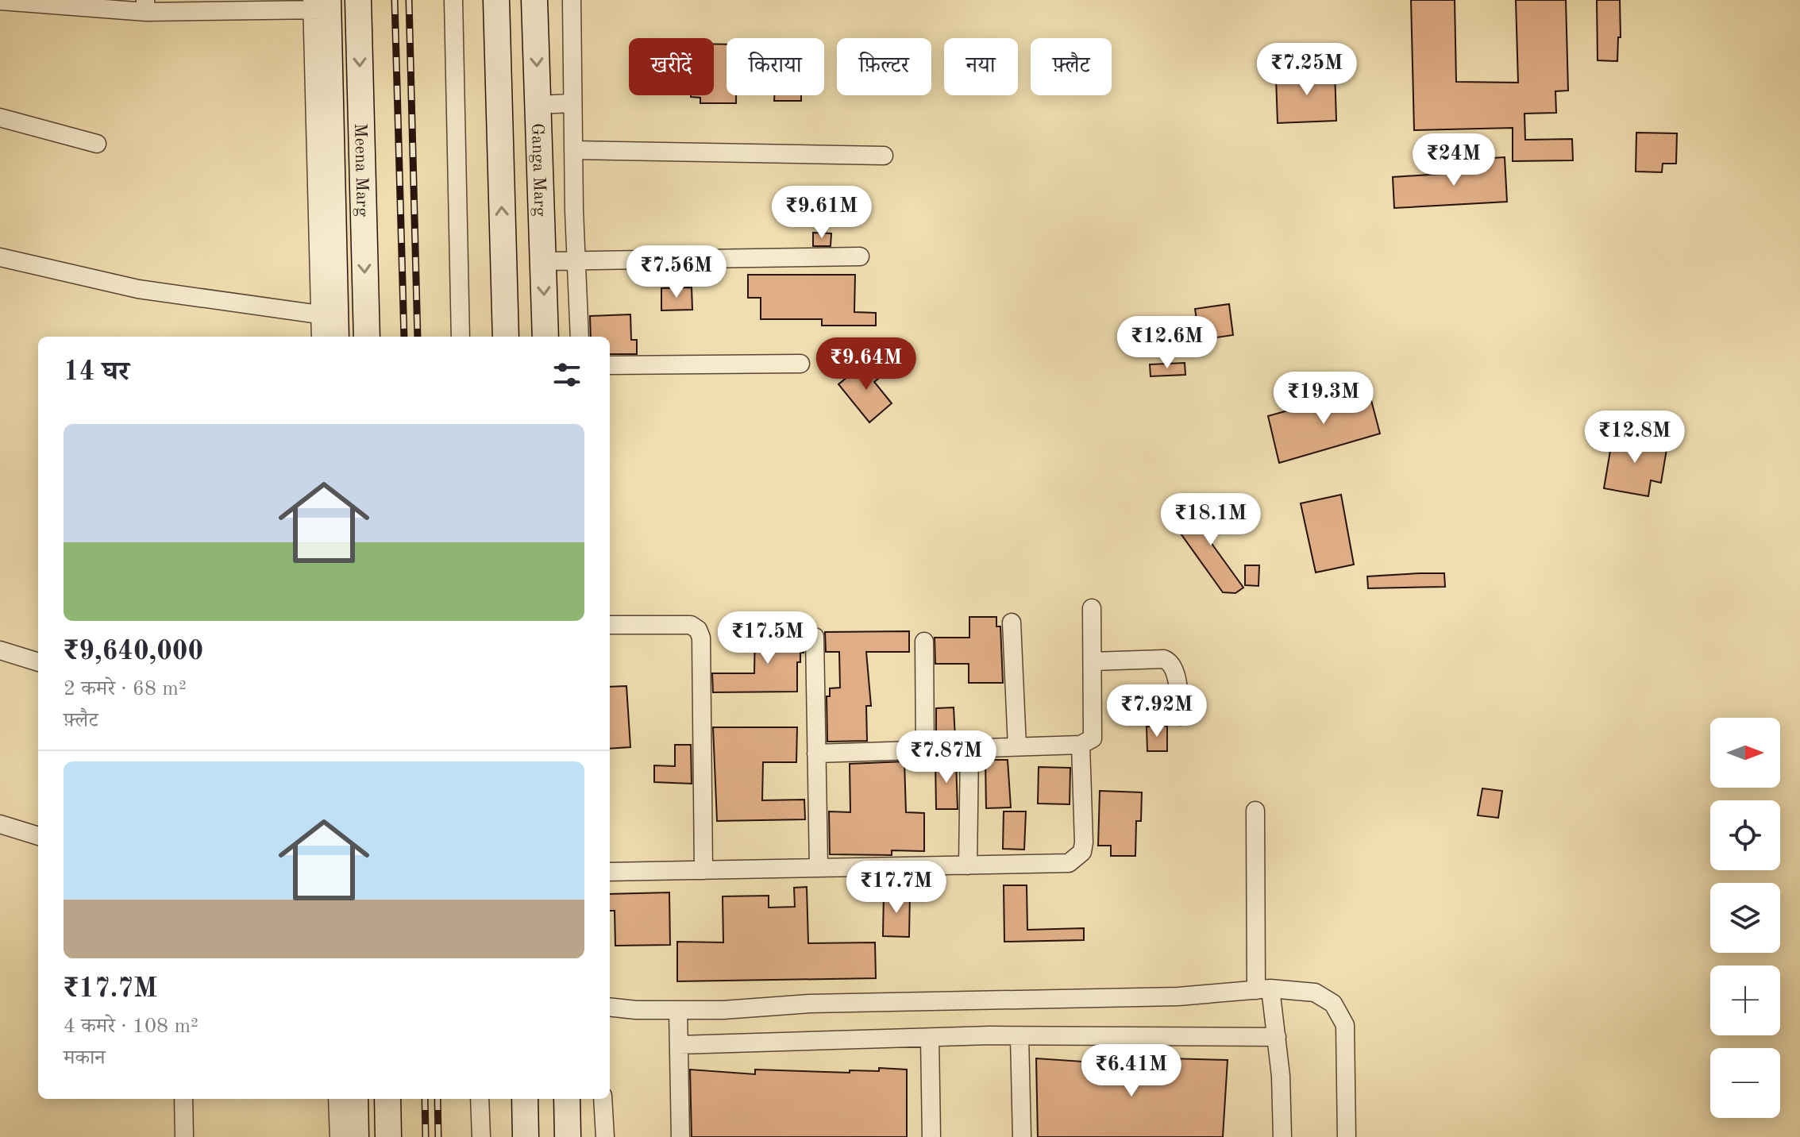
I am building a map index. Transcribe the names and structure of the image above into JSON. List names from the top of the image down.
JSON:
{
  "streets": {
    "street": ["Meena Marg", "Ganga Marg"]
  },
  "north": "right",
  "page": {
    "chip": [
      "खरीदें",
      "किराया",
      "फ़िल्टर",
      "नया",
      "फ़्लैट"
    ],
    "price": [
      "₹7.25M",
      "₹24M",
      "₹9.61M",
      "₹7.56M",
      "₹12.6M",
      "₹9.64M",
      "₹19.3M",
      "₹12.8M",
      "₹18.1M",
      "₹17.5M",
      "₹7.92M",
      "₹7.87M",
      "₹17.7M",
      "₹6.41M"
    ],
    "heading": "14 घर",
    "list": [
      {
        "name": "₹9,640,000",
        "note": "2 कमरे · 68 m² · फ़्लैट"
      },
      {
        "name": "₹17.7M",
        "note": "4 कमरे · 108 m² · मकान"
      }
    ],
    "map_buttons": ["+", "−"]
  }
}
